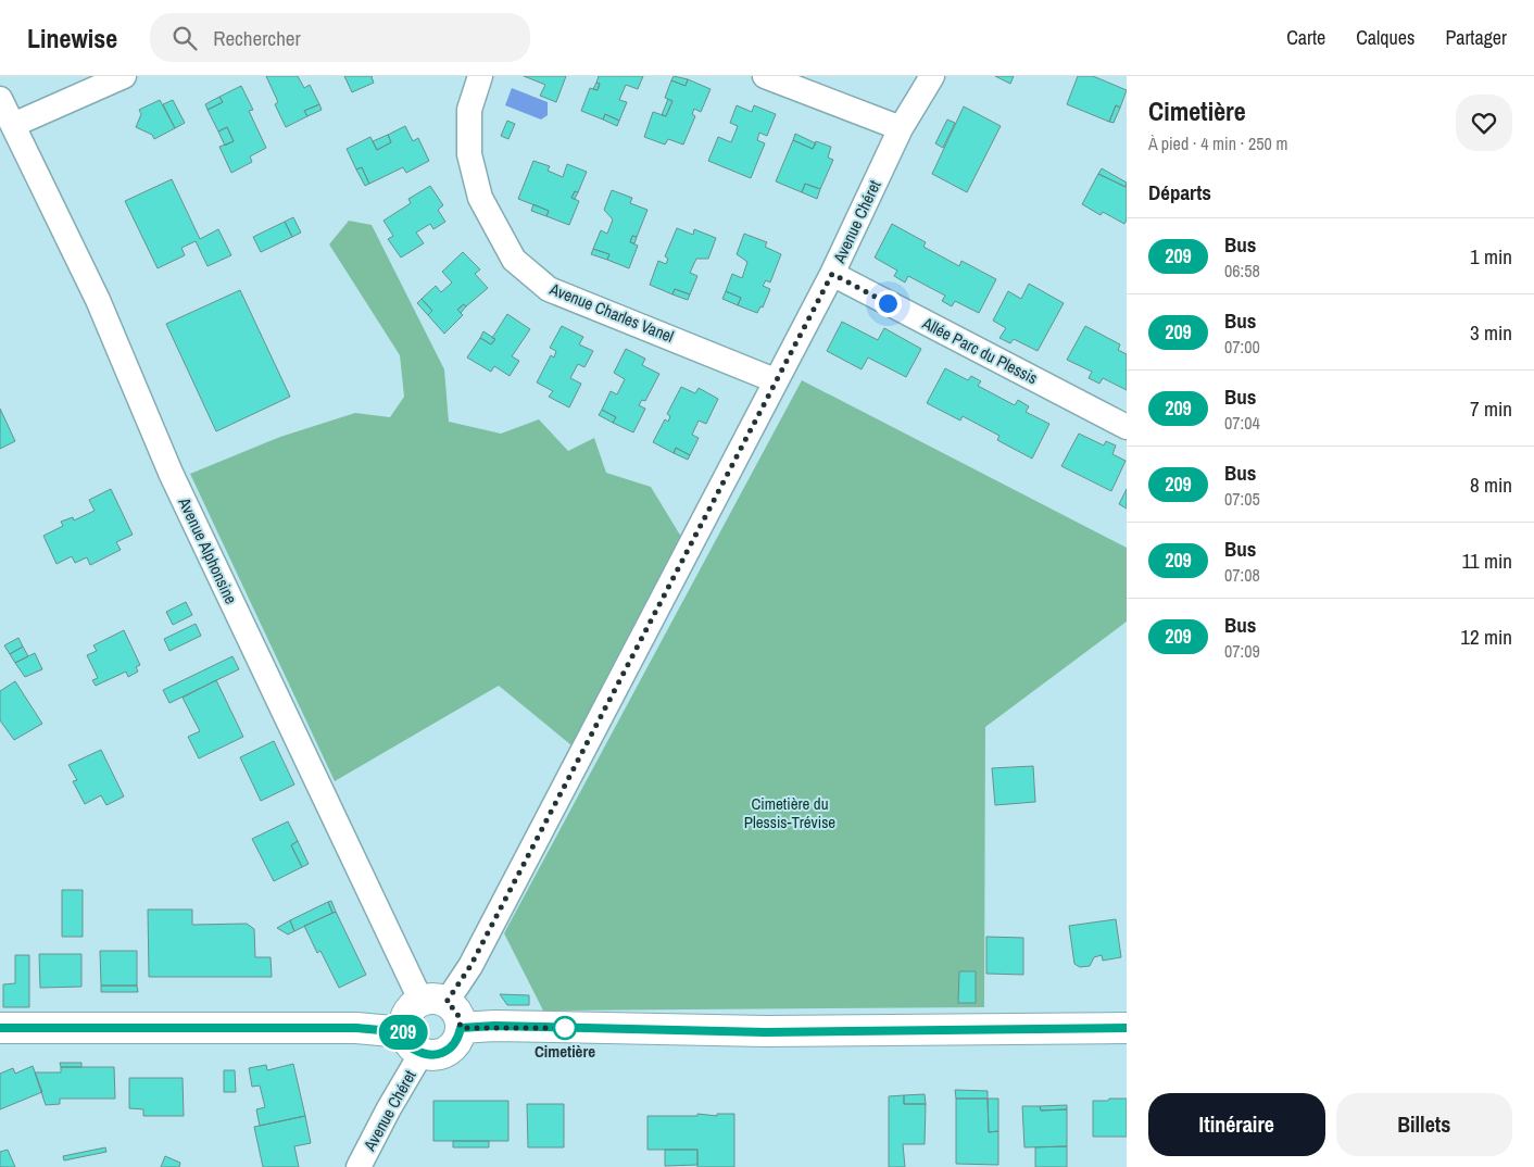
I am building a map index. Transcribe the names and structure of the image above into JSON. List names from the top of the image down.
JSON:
{
  "streets": {
    "street": [
      "Avenue Chéret",
      "Avenue Charles Vanel",
      "Allée Parc du Plessis",
      "Avenue Alphonsine"
    ]
  },
  "crossings": [
    ["Avenue Chéret", "Avenue Charles Vanel"],
    ["Avenue Chéret", "Allée Parc du Plessis"],
    ["Avenue Chéret", "Avenue Alphonsine"]
  ],
  "parks": ["Cimetière du Plessis-Trévise"],
  "places": ["Cimetière"],
  "lines": ["bus line 209"],
  "page": {
    "header": "Linewise",
    "search": "Rechercher",
    "nav": ["Carte", "Calques", "Partager"],
    "on_map": "209",
    "heading": [
      ["Cimetière", "À pied · 4 min · 250 m"],
      "Départs"
    ],
    "list": [
      {
        "mark": "209",
        "name": "Bus",
        "note": "06:58",
        "value": "1 min"
      },
      {
        "mark": "209",
        "name": "Bus",
        "note": "07:00",
        "value": "3 min"
      },
      {
        "mark": "209",
        "name": "Bus",
        "note": "07:04",
        "value": "7 min"
      },
      {
        "mark": "209",
        "name": "Bus",
        "note": "07:05",
        "value": "8 min"
      },
      {
        "mark": "209",
        "name": "Bus",
        "note": "07:08",
        "value": "11 min"
      },
      {
        "mark": "209",
        "name": "Bus",
        "note": "07:09",
        "value": "12 min"
      }
    ],
    "buttons": ["Itinéraire", "Billets"]
  }
}
